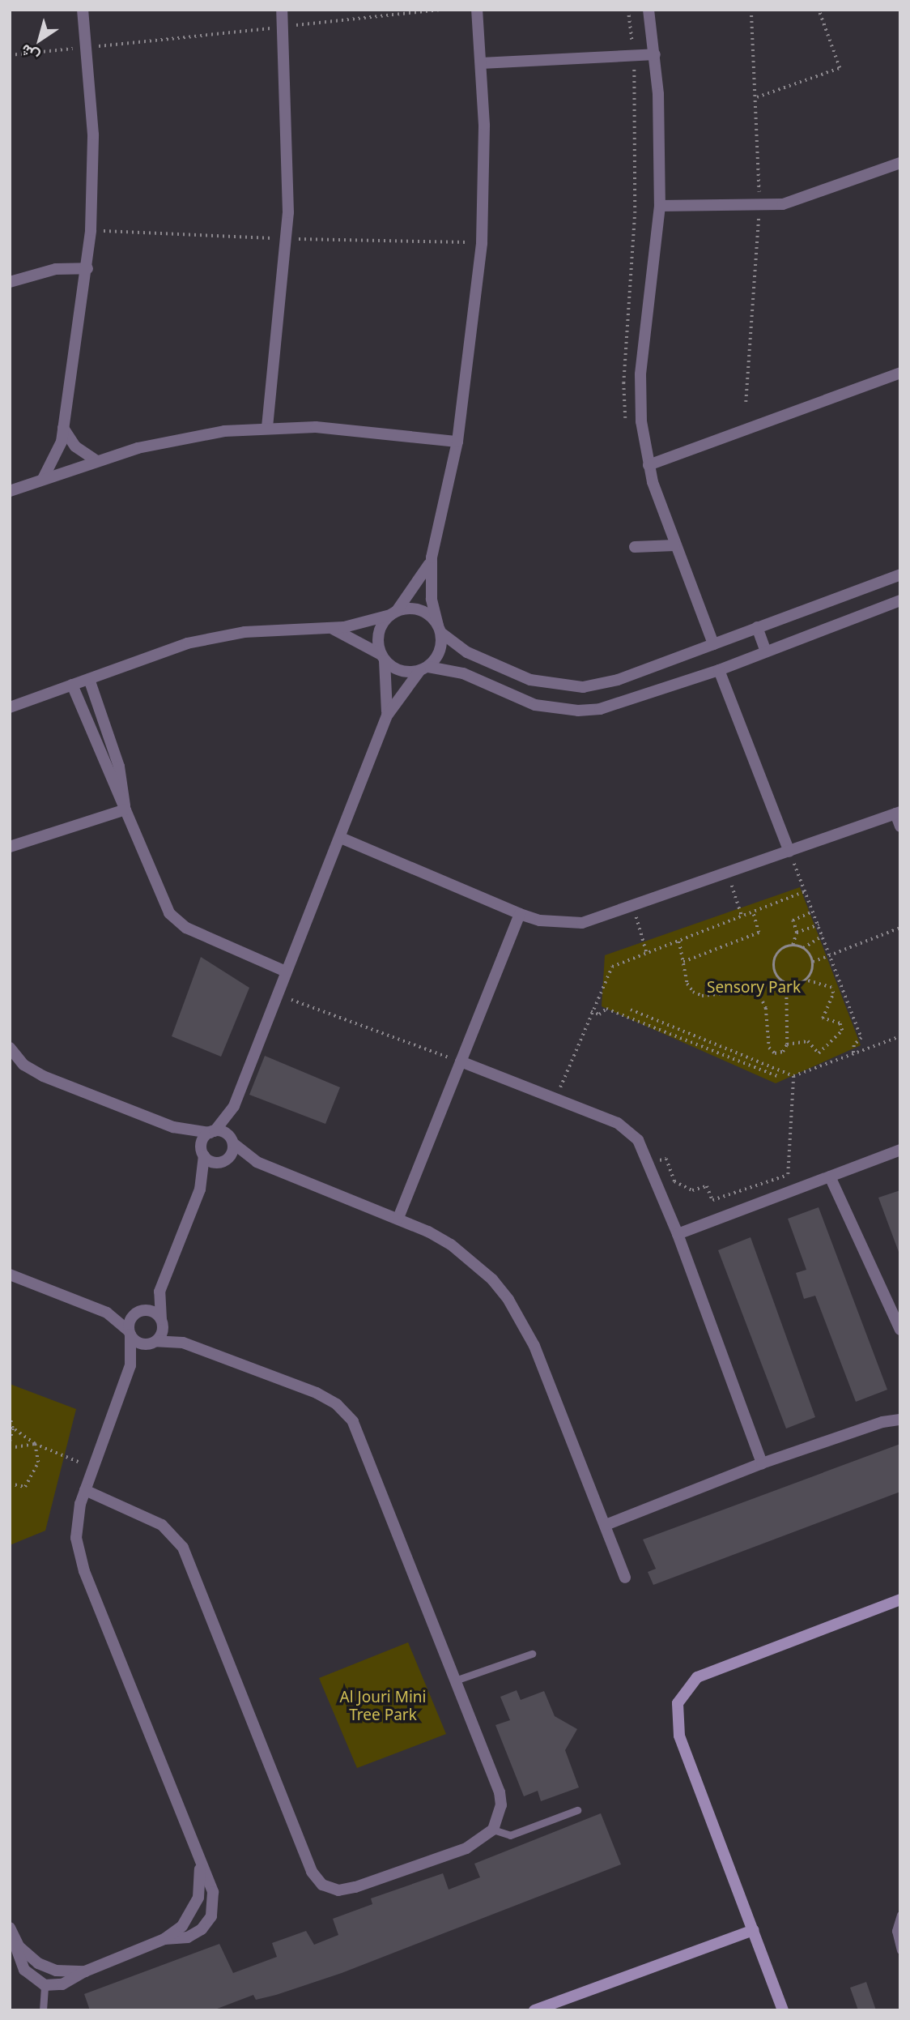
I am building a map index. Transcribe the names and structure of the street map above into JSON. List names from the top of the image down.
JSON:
{
  "parks": ["Sensory Park", "Al Jouri Mini Tree Park"],
  "north": "bottom left"
}
